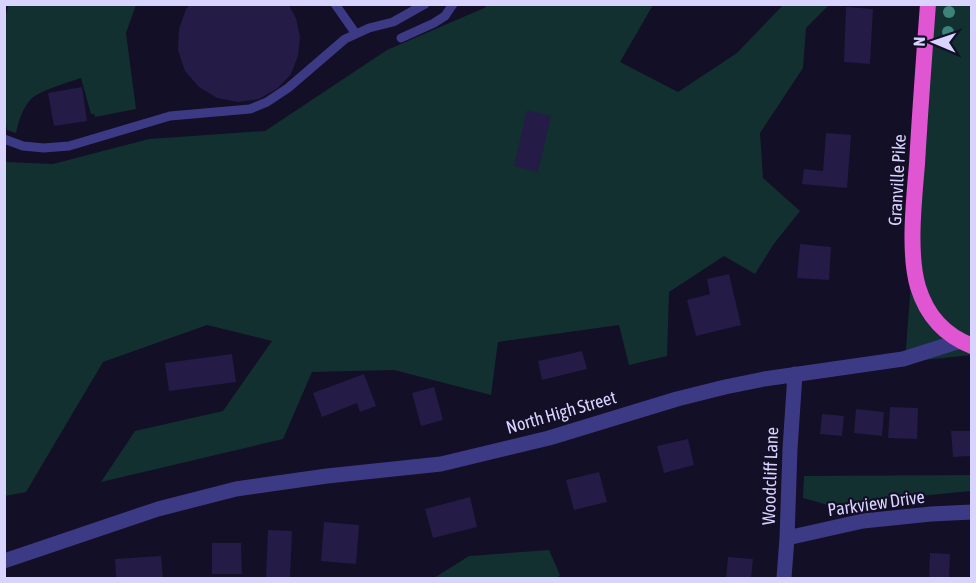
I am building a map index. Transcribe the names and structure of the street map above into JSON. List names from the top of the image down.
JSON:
{
  "streets": {
    "highway": ["Granville Pike"],
    "street": ["North High Street", "Woodcliff Lane", "Parkview Drive"]
  },
  "crossings": [
    ["Granville Pike", "North High Street"],
    ["North High Street", "Woodcliff Lane"],
    ["Woodcliff Lane", "Parkview Drive"]
  ],
  "north": "left"
}
